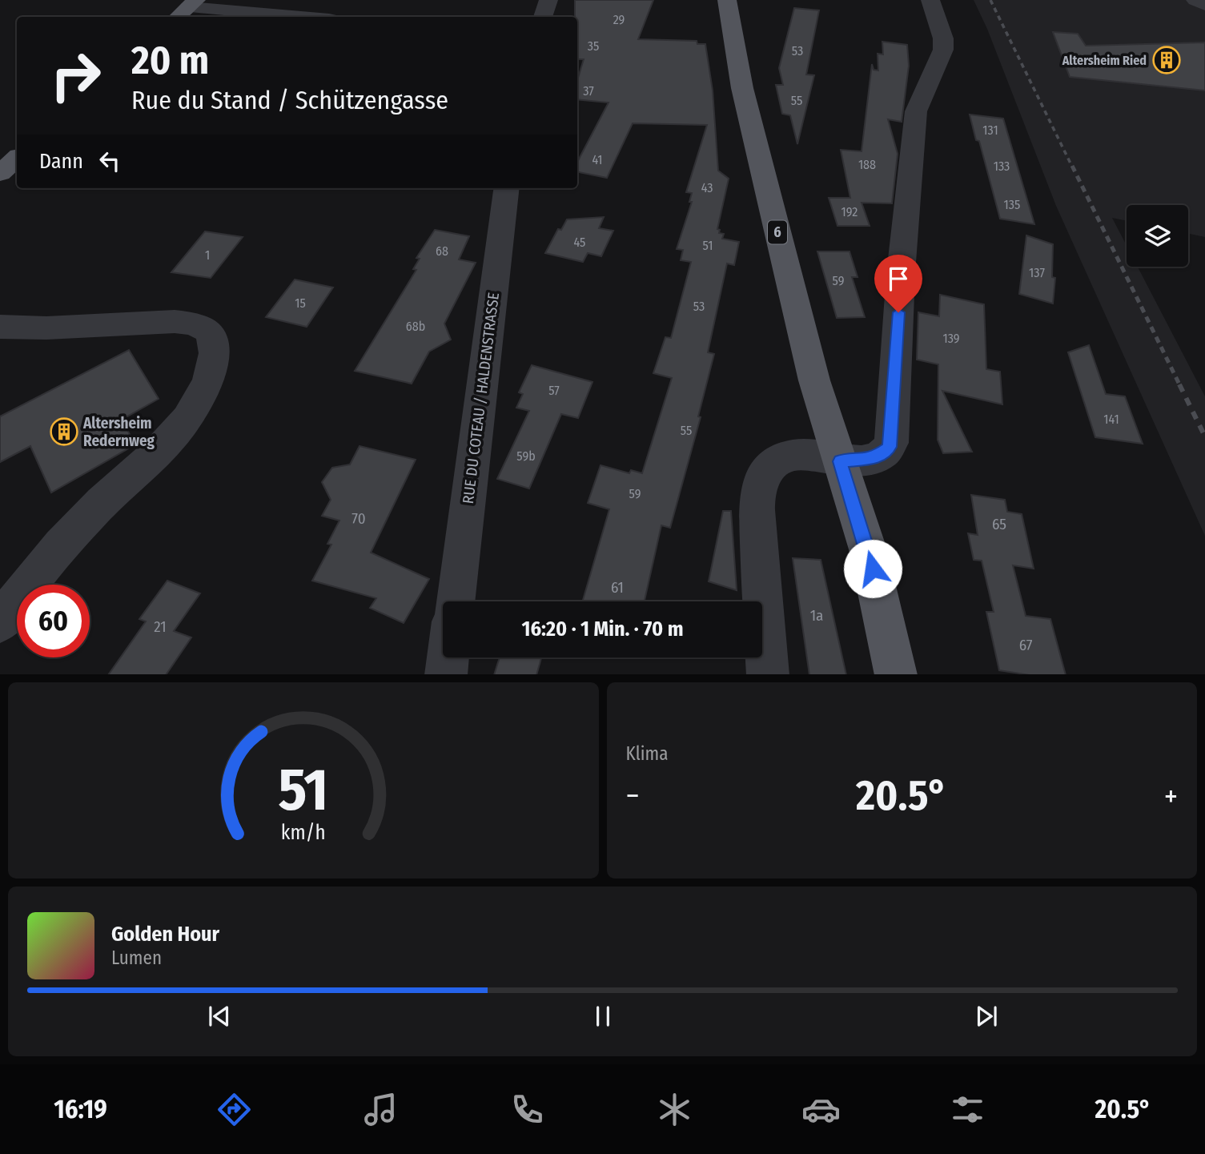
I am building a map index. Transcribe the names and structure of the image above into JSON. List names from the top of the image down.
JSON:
{
  "streets": {
    "main road": ["6"],
    "street": ["RUE DU COTEAU / HALDENSTRASSE"]
  },
  "places": {
    "building": ["Altersheim Ried", "Altersheim Redernweg"]
  },
  "house_numbers": [
    "29",
    "35",
    "53",
    "37",
    "55",
    "131",
    "41",
    "188",
    "133",
    "43",
    "135",
    "192",
    "45",
    "51",
    "68",
    "1",
    "137",
    "59",
    "15",
    "53",
    "68b",
    "139",
    "57",
    "141",
    "55",
    "59b",
    "59",
    "70",
    "65",
    "61",
    "1a",
    "21",
    "67"
  ],
  "page": {
    "turn": ["20 m", "Rue du Stand / Schützengasse"],
    "then": "Dann",
    "limit": "60",
    "trip": "16:20 · 1 Min. · 70 m",
    "tile": "Klima",
    "heat": ["−", "20.5°", "+"],
    "song": ["Golden Hour", "Lumen"],
    "tabs": ["16:19", "20.5°"],
    "gauge": ["51", "km/h"]
  }
}
